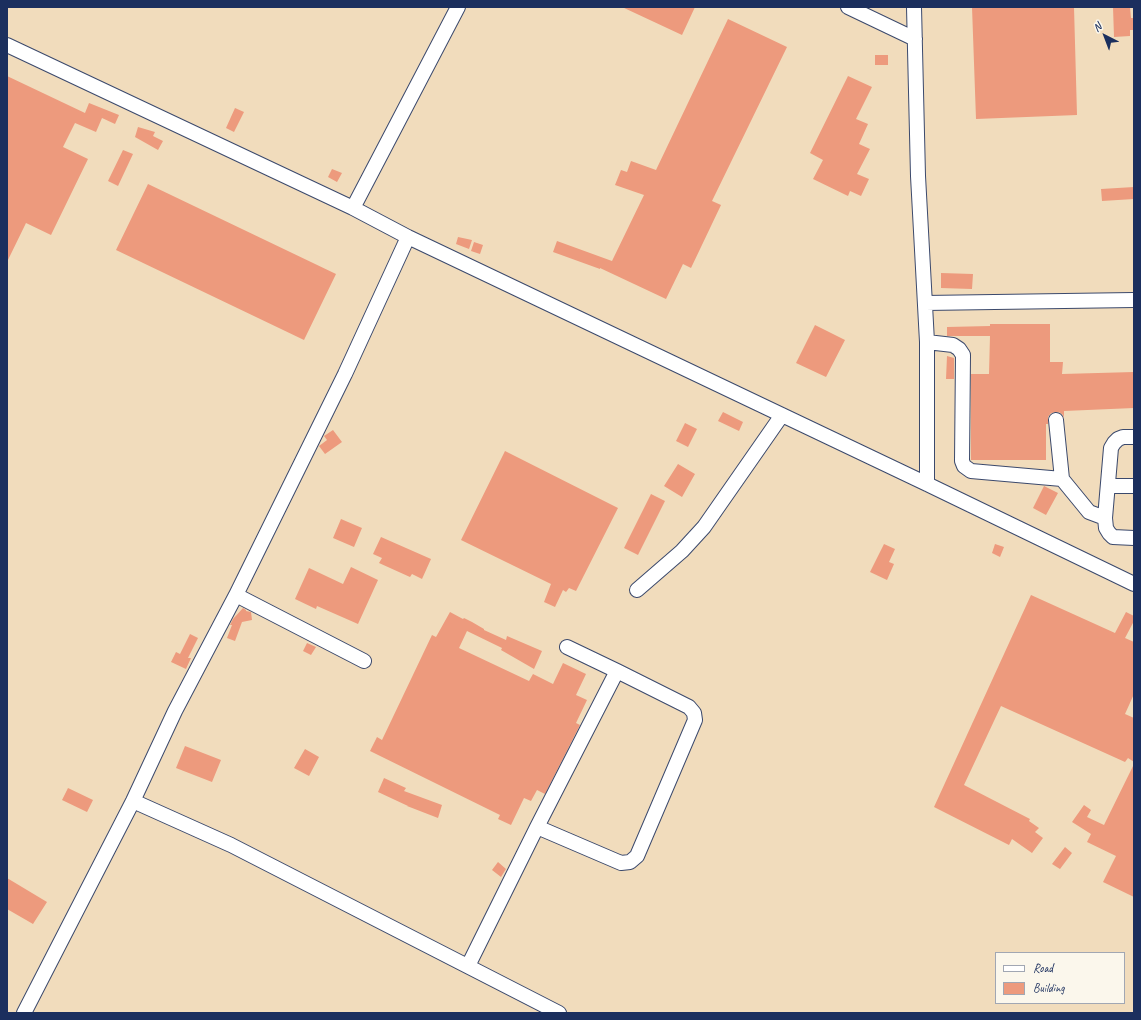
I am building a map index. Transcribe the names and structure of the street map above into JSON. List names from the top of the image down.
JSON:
{
  "legend": ["Road", "Building"],
  "north": "top left"
}
